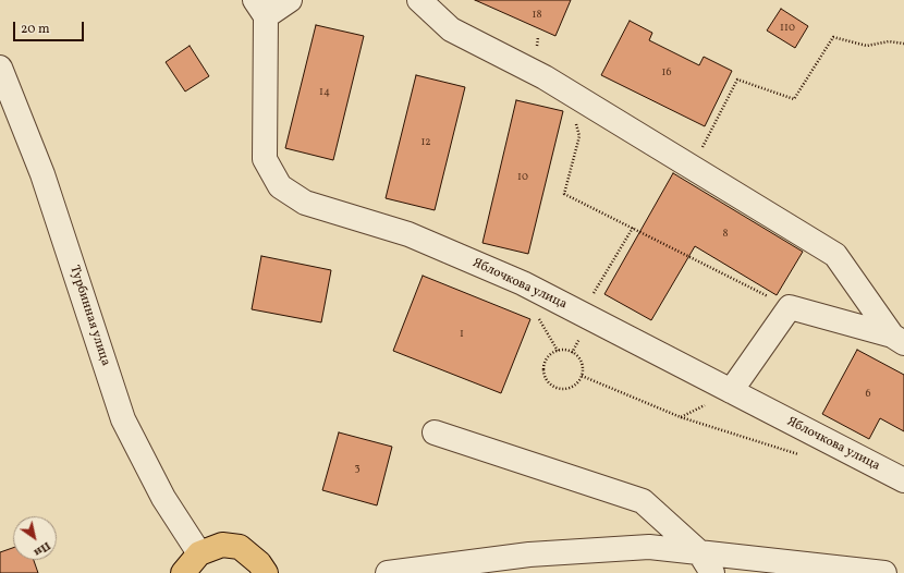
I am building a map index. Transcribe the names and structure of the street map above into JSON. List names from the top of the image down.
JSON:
{
  "streets": {
    "street": ["Яблочкова улица", "Турбинная улица"]
  },
  "house_numbers": [
    "18",
    "110",
    "16",
    "14",
    "12",
    "10",
    "8",
    "1",
    "6",
    "3"
  ],
  "scale_bar": "20 m",
  "north": "bottom right"
}
